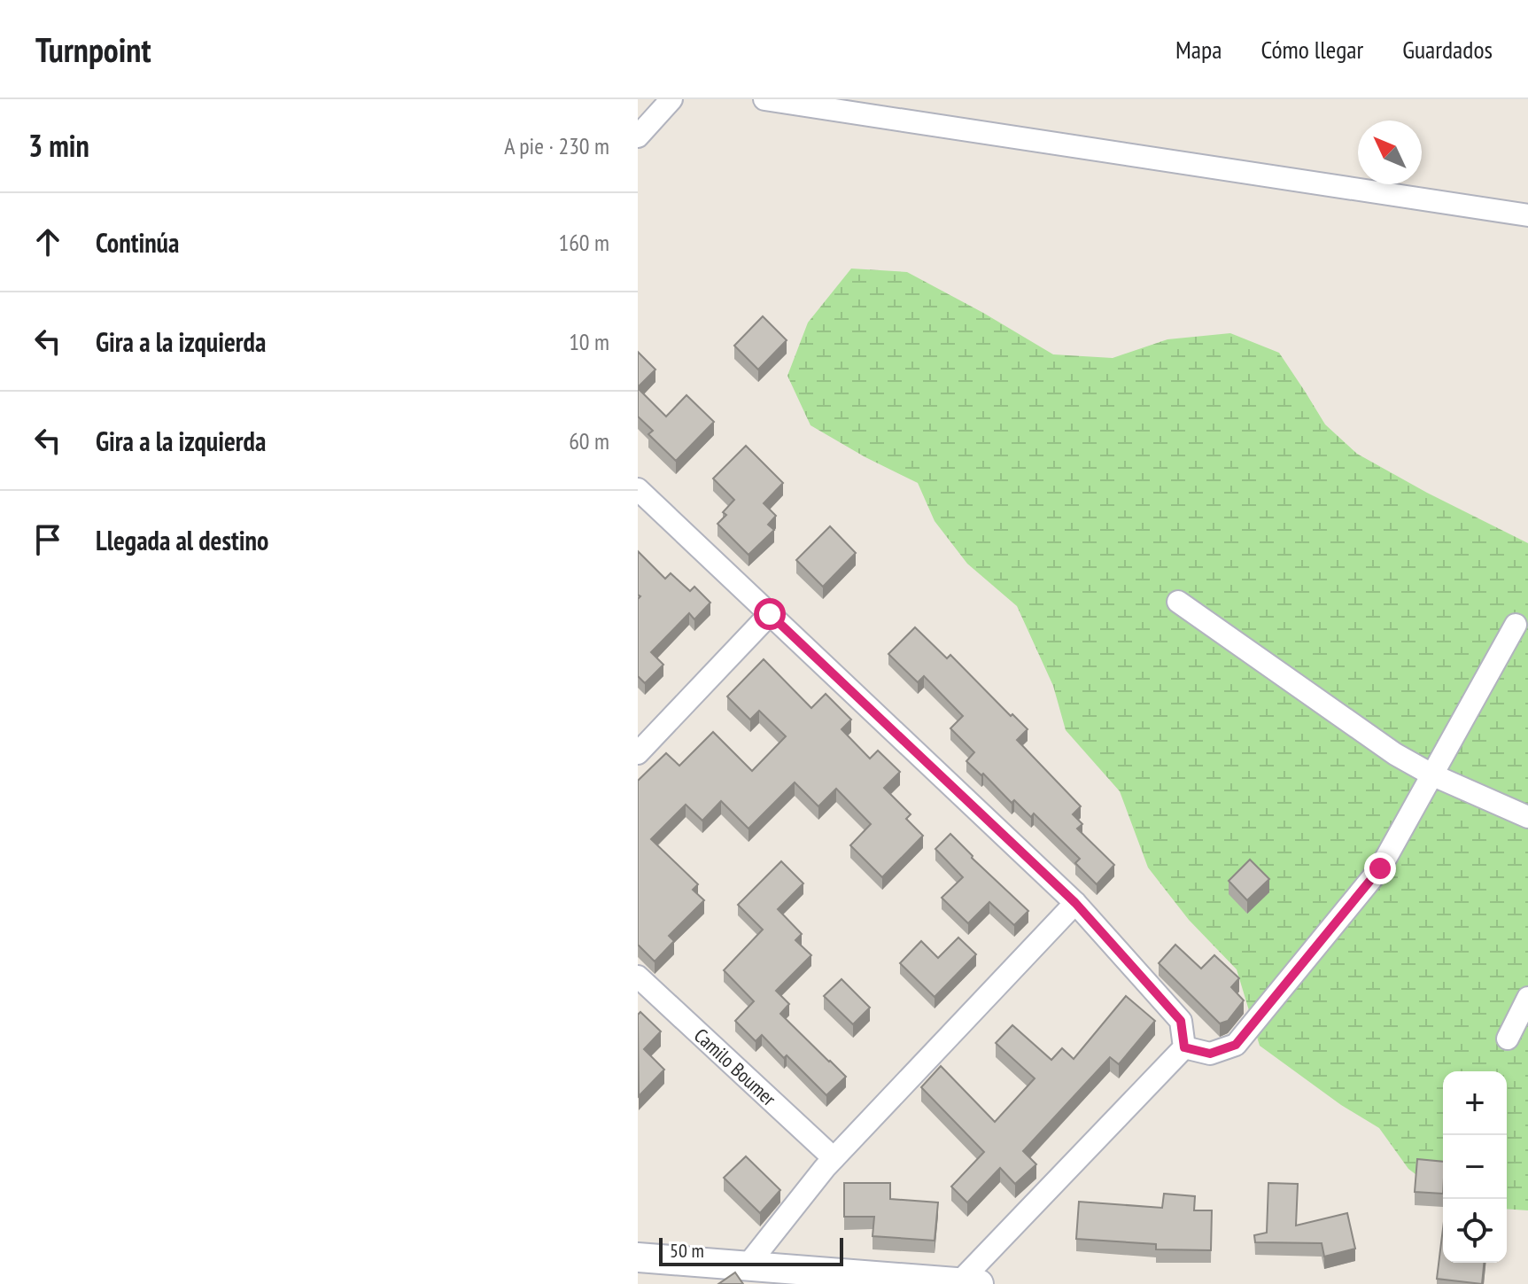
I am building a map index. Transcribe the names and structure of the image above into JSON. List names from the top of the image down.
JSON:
{
  "streets": {
    "street": ["Camilo Boumer"]
  },
  "scale_bar": "50 m",
  "north": "top left",
  "page": {
    "header": "Turnpoint",
    "nav": ["Mapa", "Cómo llegar", "Guardados"],
    "heading": ["3 min", "A pie · 230 m"],
    "list": [
      ["Continúa", "160 m"],
      ["Gira a la izquierda", "10 m"],
      ["Gira a la izquierda", "60 m"],
      "Llegada al destino"
    ],
    "map_buttons": ["+", "−"],
    "scale": "50 m"
  }
}
